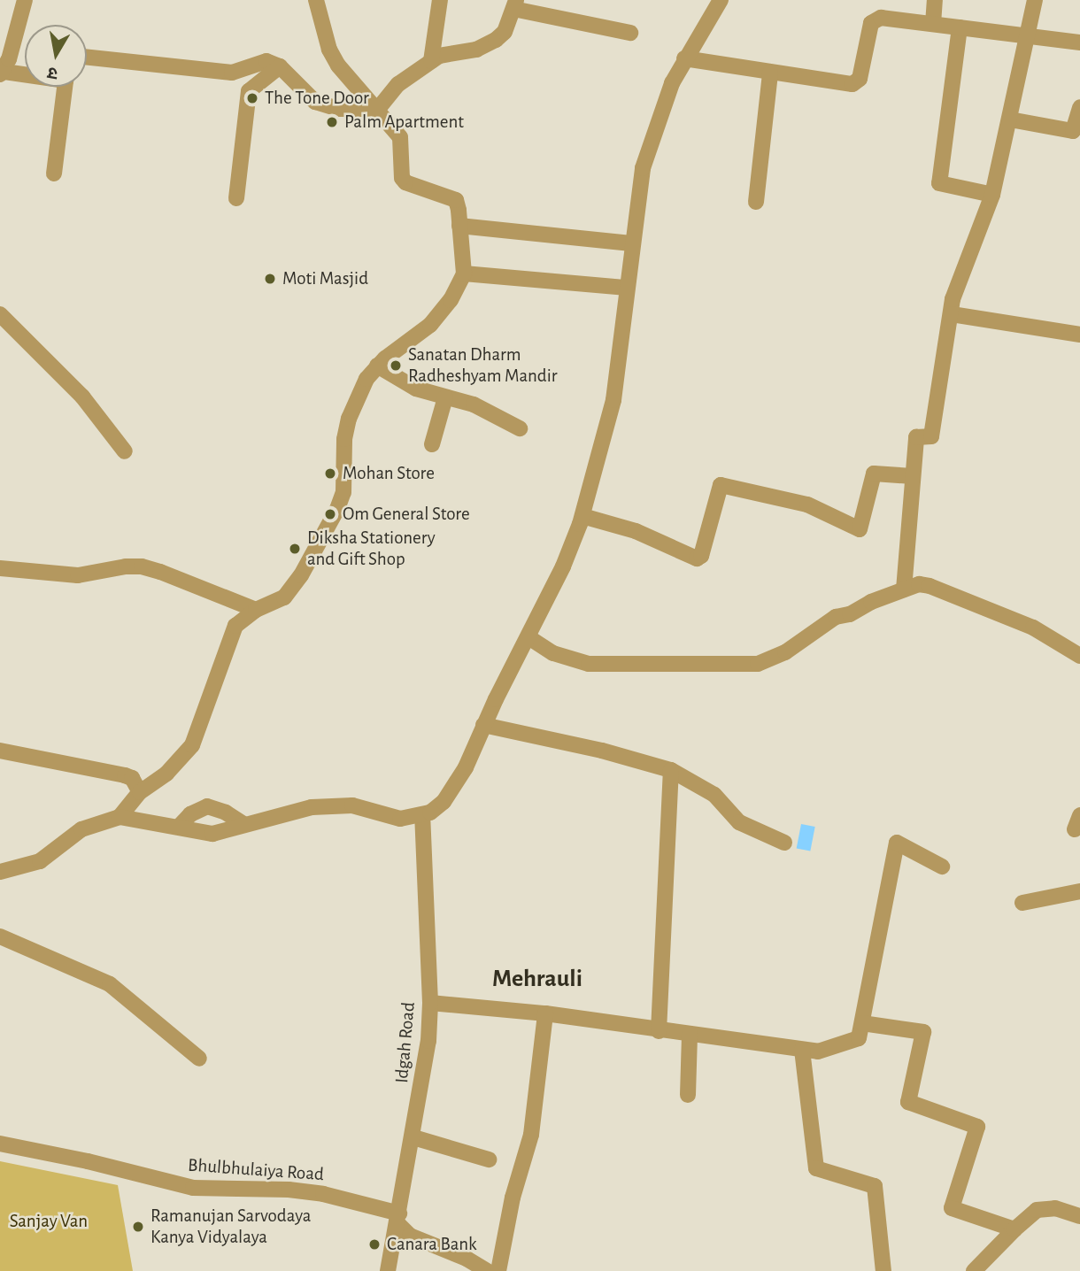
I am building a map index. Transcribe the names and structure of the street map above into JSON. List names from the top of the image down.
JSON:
{
  "streets": {
    "street": ["Idgah Road", "Bhulbhulaiya Road"]
  },
  "crossings": [
    ["Idgah Road", "Bhulbhulaiya Road"]
  ],
  "districts": ["Mehrauli"],
  "parks": ["Sanjay Van"],
  "places": [
    "The Tone Door",
    "Palm Apartment",
    "Moti Masjid",
    "Sanatan Dharm Radheshyam Mandir",
    "Mohan Store",
    "Om General Store",
    "Diksha Stationery and Gift Shop",
    "Ramanujan Sarvodaya Kanya Vidyalaya",
    "Canara Bank"
  ],
  "north": "bottom"
}
